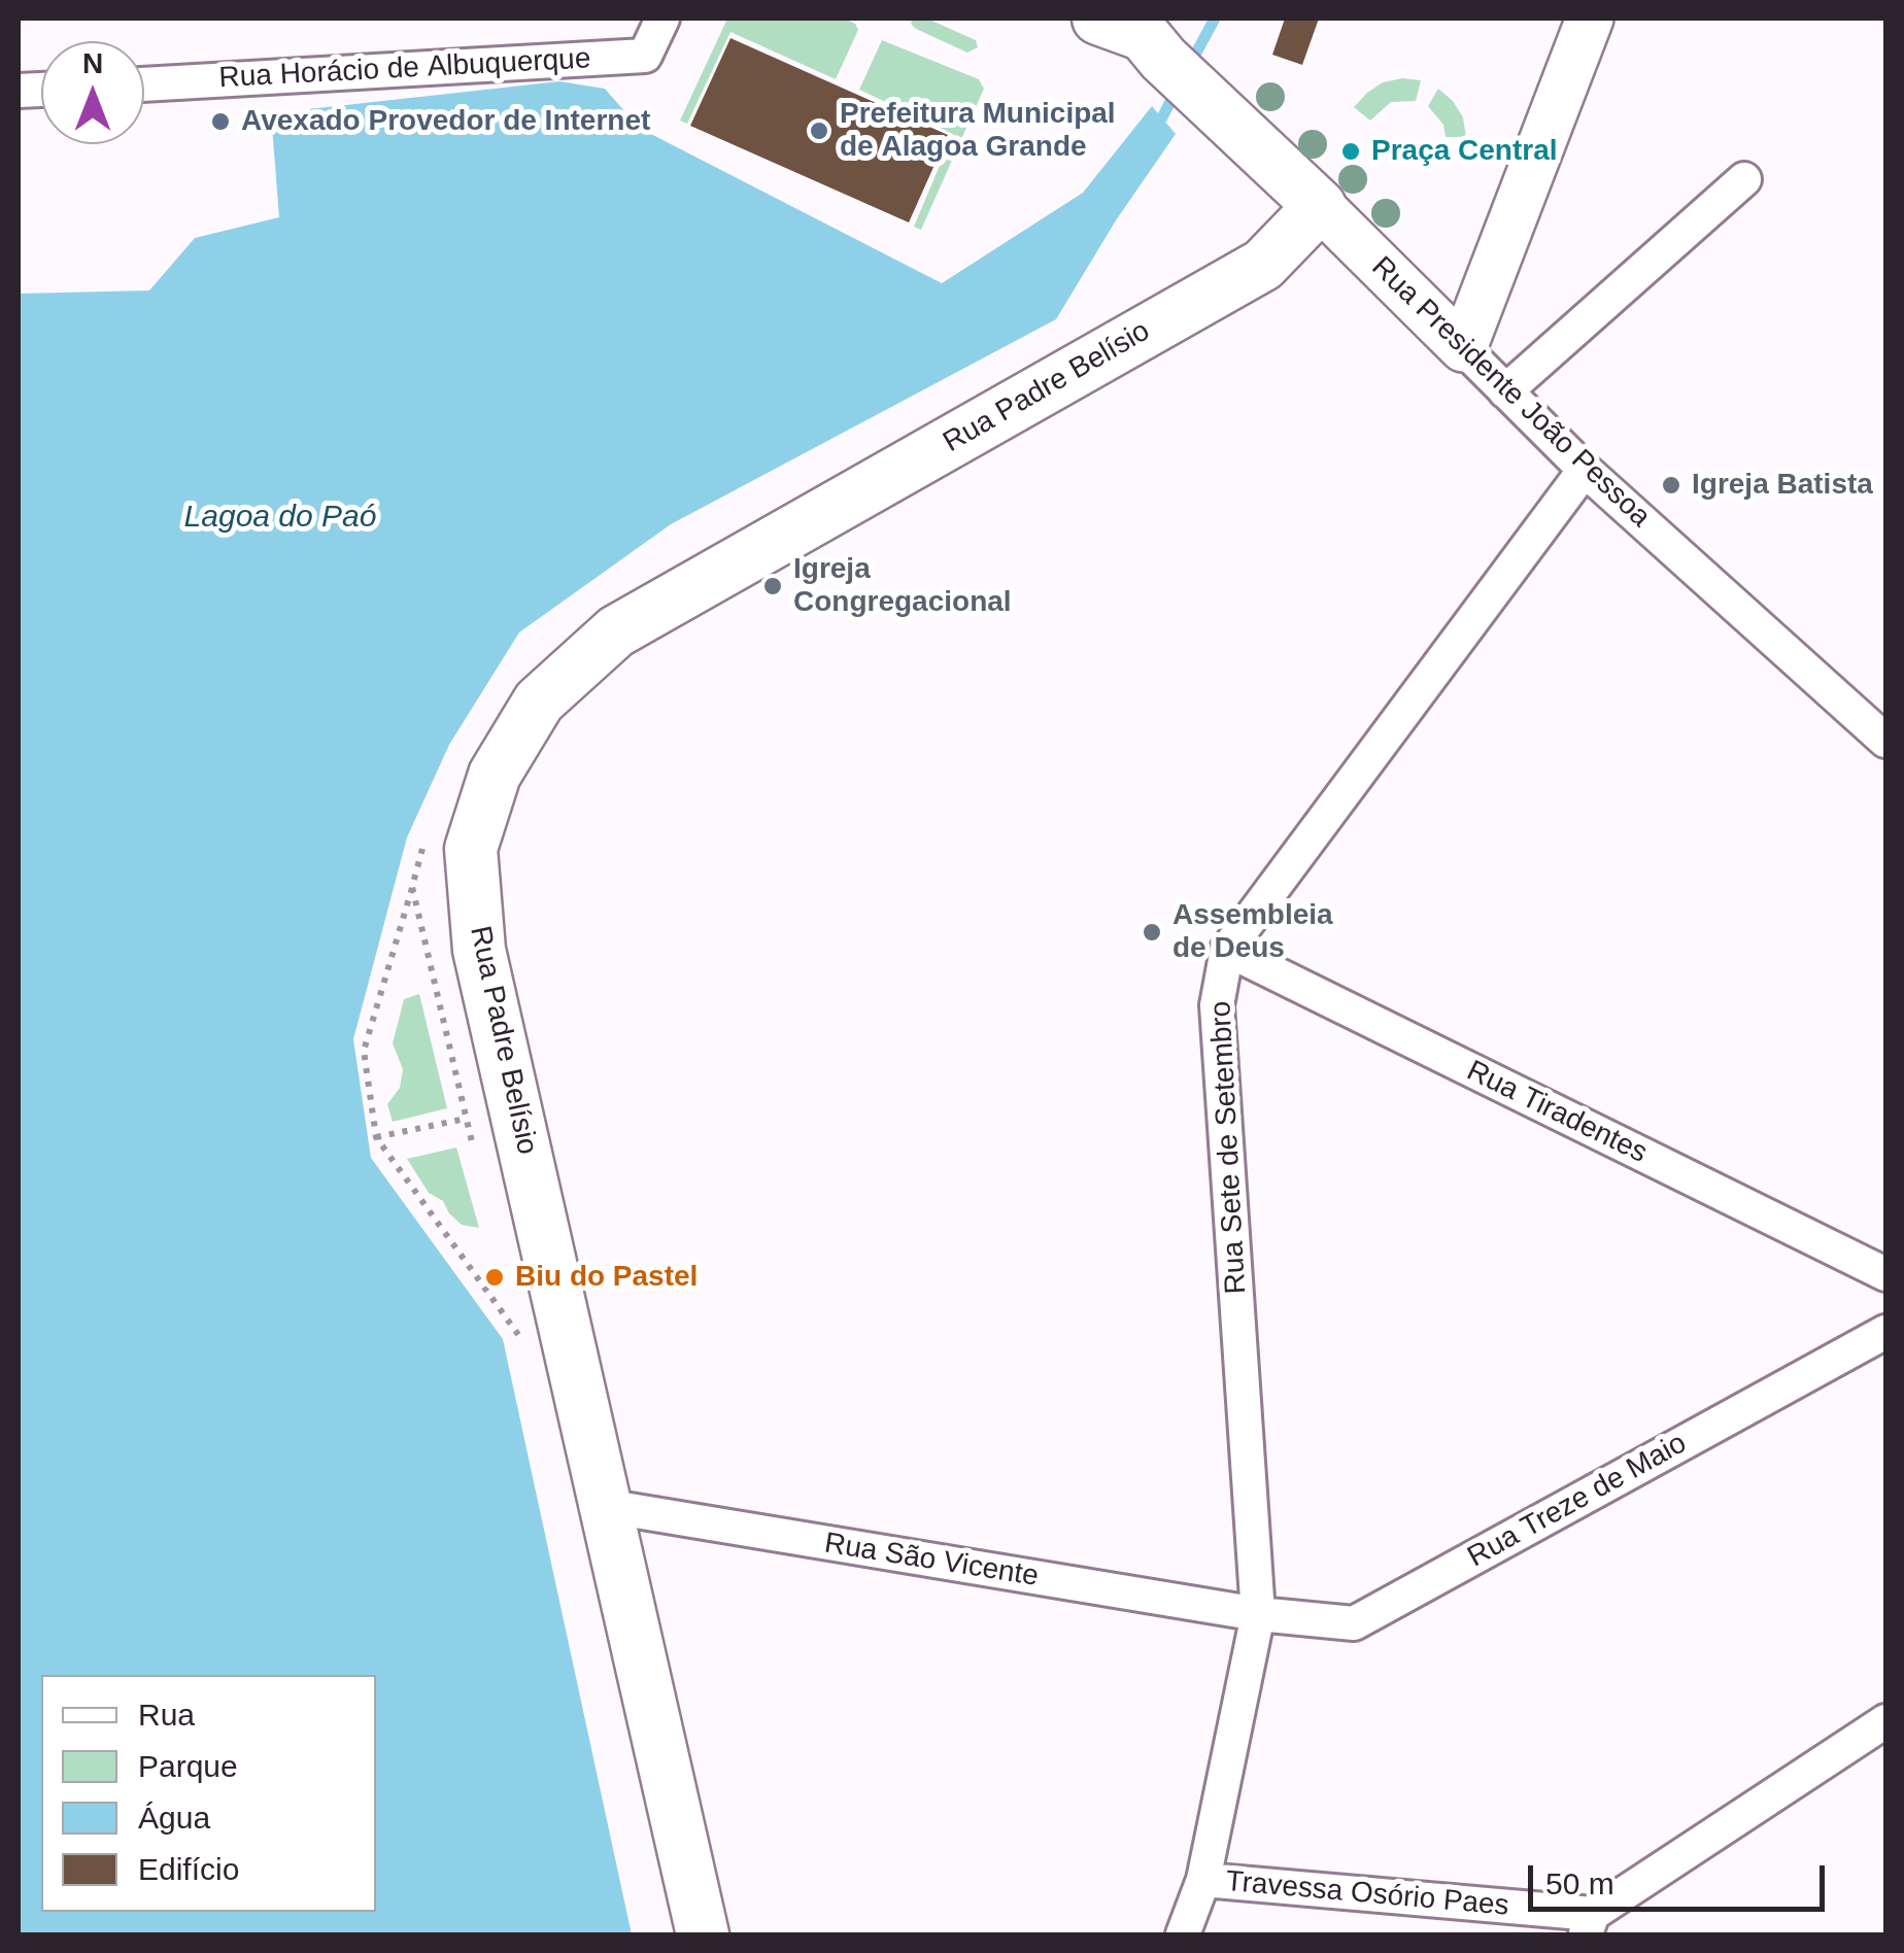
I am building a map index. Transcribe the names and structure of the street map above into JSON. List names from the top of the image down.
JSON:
{
  "streets": {
    "main road": ["Rua Padre Belísio", "Rua Presidente João Pessoa"],
    "street": [
      "Rua Horácio de Albuquerque",
      "Rua Tiradentes",
      "Rua Sete de Setembro",
      "Rua Treze de Maio",
      "Rua São Vicente",
      "Travessa Osório Paes"
    ]
  },
  "crossings": [
    ["Rua Padre Belísio", "Rua Presidente João Pessoa"],
    ["Rua Padre Belísio", "Rua São Vicente"],
    ["Rua Presidente João Pessoa", "Rua Sete de Setembro"],
    ["Rua Tiradentes", "Rua Sete de Setembro"],
    ["Rua Sete de Setembro", "Rua Treze de Maio"],
    ["Rua Sete de Setembro", "Rua São Vicente"],
    ["Rua Sete de Setembro", "Travessa Osório Paes"],
    ["Rua Treze de Maio", "Rua São Vicente"]
  ],
  "water": ["Lagoa do Paó"],
  "places": [
    "Avexado Provedor de Internet",
    "Prefeitura Municipal de Alagoa Grande",
    "Praça Central",
    "Igreja Batista",
    "Igreja Congregacional",
    "Assembleia de Deus",
    "Biu do Pastel"
  ],
  "legend": [
    "Rua",
    "Parque",
    "Água",
    "Edifício"
  ],
  "scale_bar": "50 m",
  "north": "top"
}
